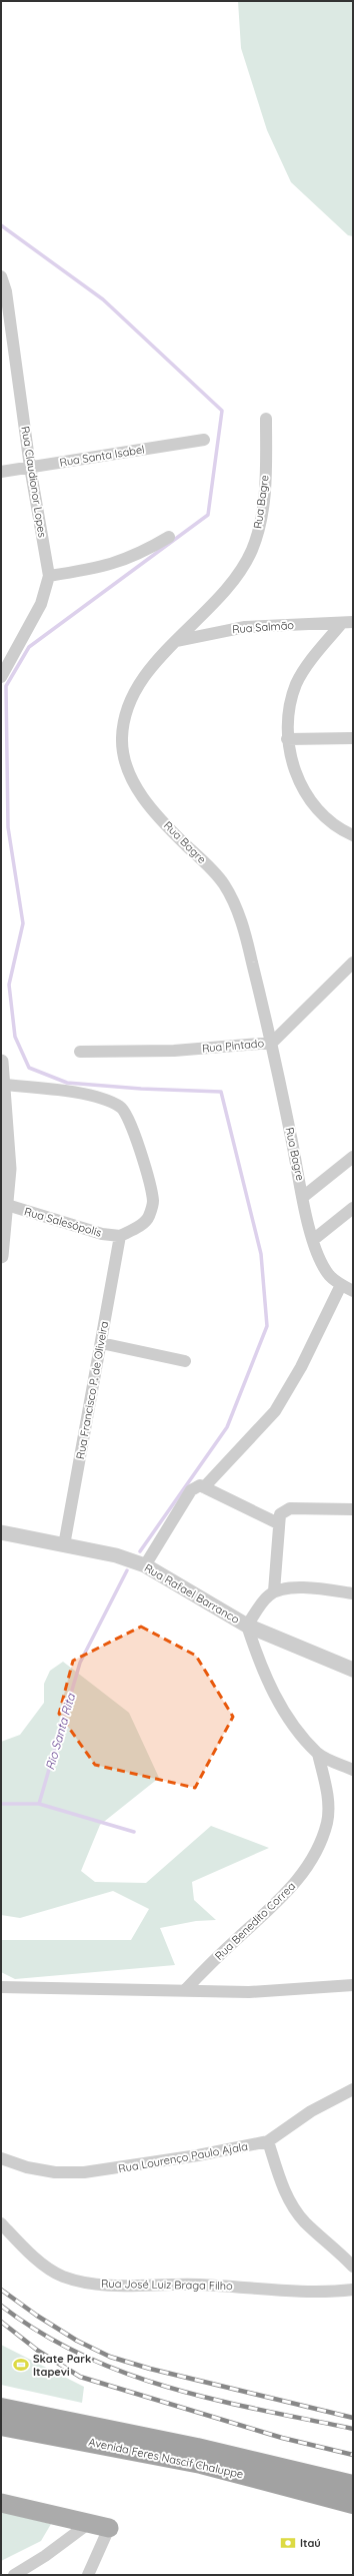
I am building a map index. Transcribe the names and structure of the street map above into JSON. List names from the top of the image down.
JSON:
{
  "streets": {
    "highway": ["Avenida Feres Nascif Chaluppe"],
    "street": [
      "Rua Santa Isabel",
      "Rua Claudionor Lopes",
      "Rua Bagre",
      "Rua Salmão",
      "Rua Pintado",
      "Rua Salesópolis",
      "Rua Francisco P. de Oliveira",
      "Rua Rafael Barranco",
      "Rua Benedito Correa",
      "Rua Lourenço Paulo Ajala",
      "Rua José Luiz Braga Filho"
    ]
  },
  "crossings": [
    ["Rua Santa Isabel", "Rua Claudionor Lopes"],
    ["Rua Bagre", "Rua Salmão"],
    ["Rua Bagre", "Rua Pintado"],
    ["Rua Salesópolis", "Rua Francisco P. de Oliveira"],
    ["Rua Francisco P. de Oliveira", "Rua Rafael Barranco"]
  ],
  "water": ["Rio Santa Rita"],
  "places": {
    "sports": ["Skate Park Itapevi"],
    "bank": ["Itaú"]
  }
}
